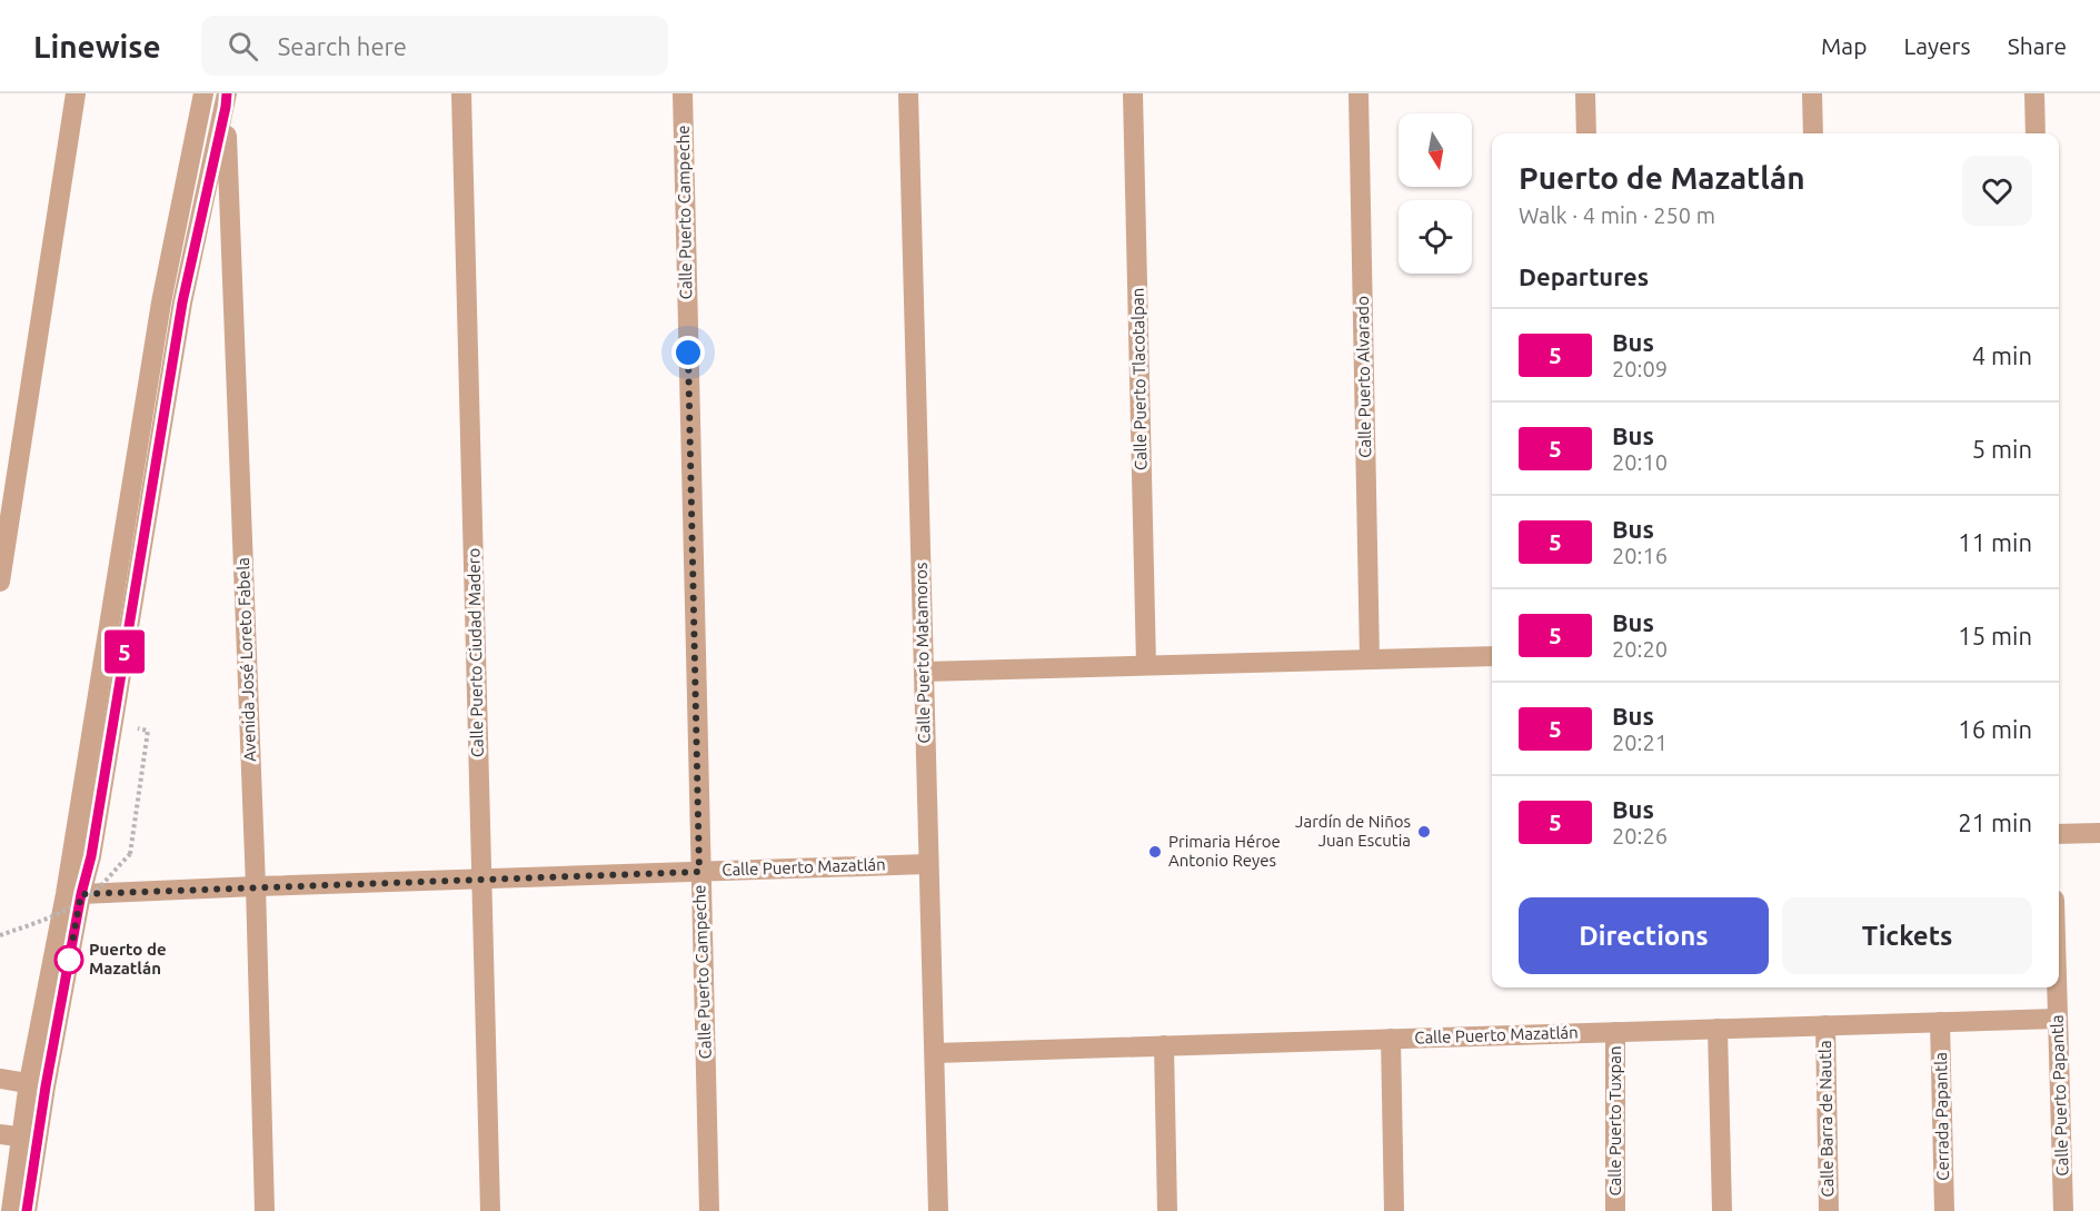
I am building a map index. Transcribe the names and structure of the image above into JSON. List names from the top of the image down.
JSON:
{
  "streets": {
    "street": [
      "Calle Puerto Campeche",
      "Calle Puerto Alvarado",
      "Calle Puerto Tlacotalpan",
      "Calle Puerto Ciudad Madero",
      "Calle Puerto Matamoros",
      "Avenida José Loreto Fabela",
      "Calle Puerto Mazatlán",
      "Calle Puerto Papantla",
      "Cerrada Papantla",
      "Calle Barra de Nautla",
      "Calle Puerto Tuxpan"
    ]
  },
  "crossings": [
    ["Calle Puerto Campeche", "Calle Puerto Mazatlán"],
    ["Calle Puerto Ciudad Madero", "Calle Puerto Mazatlán"],
    ["Calle Puerto Matamoros", "Calle Puerto Mazatlán"],
    ["Avenida José Loreto Fabela", "Calle Puerto Mazatlán"],
    ["Calle Puerto Mazatlán", "Calle Puerto Papantla"],
    ["Calle Puerto Mazatlán", "Cerrada Papantla"],
    ["Calle Puerto Mazatlán", "Calle Barra de Nautla"],
    ["Calle Puerto Mazatlán", "Calle Puerto Tuxpan"]
  ],
  "places": ["Jardín de Niños Juan Escutia", "Primaria Héroe Antonio Reyes", "Puerto de Mazatlán"],
  "lines": ["bus line 5"],
  "north": "bottom",
  "page": {
    "header": "Linewise",
    "search": "Search here",
    "nav": ["Map", "Layers", "Share"],
    "on_map": "5",
    "heading": [
      ["Puerto de Mazatlán", "Walk · 4 min · 250 m"],
      "Departures"
    ],
    "list": [
      {
        "mark": "5",
        "name": "Bus",
        "note": "20:09",
        "value": "4 min"
      },
      {
        "mark": "5",
        "name": "Bus",
        "note": "20:10",
        "value": "5 min"
      },
      {
        "mark": "5",
        "name": "Bus",
        "note": "20:16",
        "value": "11 min"
      },
      {
        "mark": "5",
        "name": "Bus",
        "note": "20:20",
        "value": "15 min"
      },
      {
        "mark": "5",
        "name": "Bus",
        "note": "20:21",
        "value": "16 min"
      },
      {
        "mark": "5",
        "name": "Bus",
        "note": "20:26",
        "value": "21 min"
      }
    ],
    "buttons": ["Directions", "Tickets"]
  }
}
